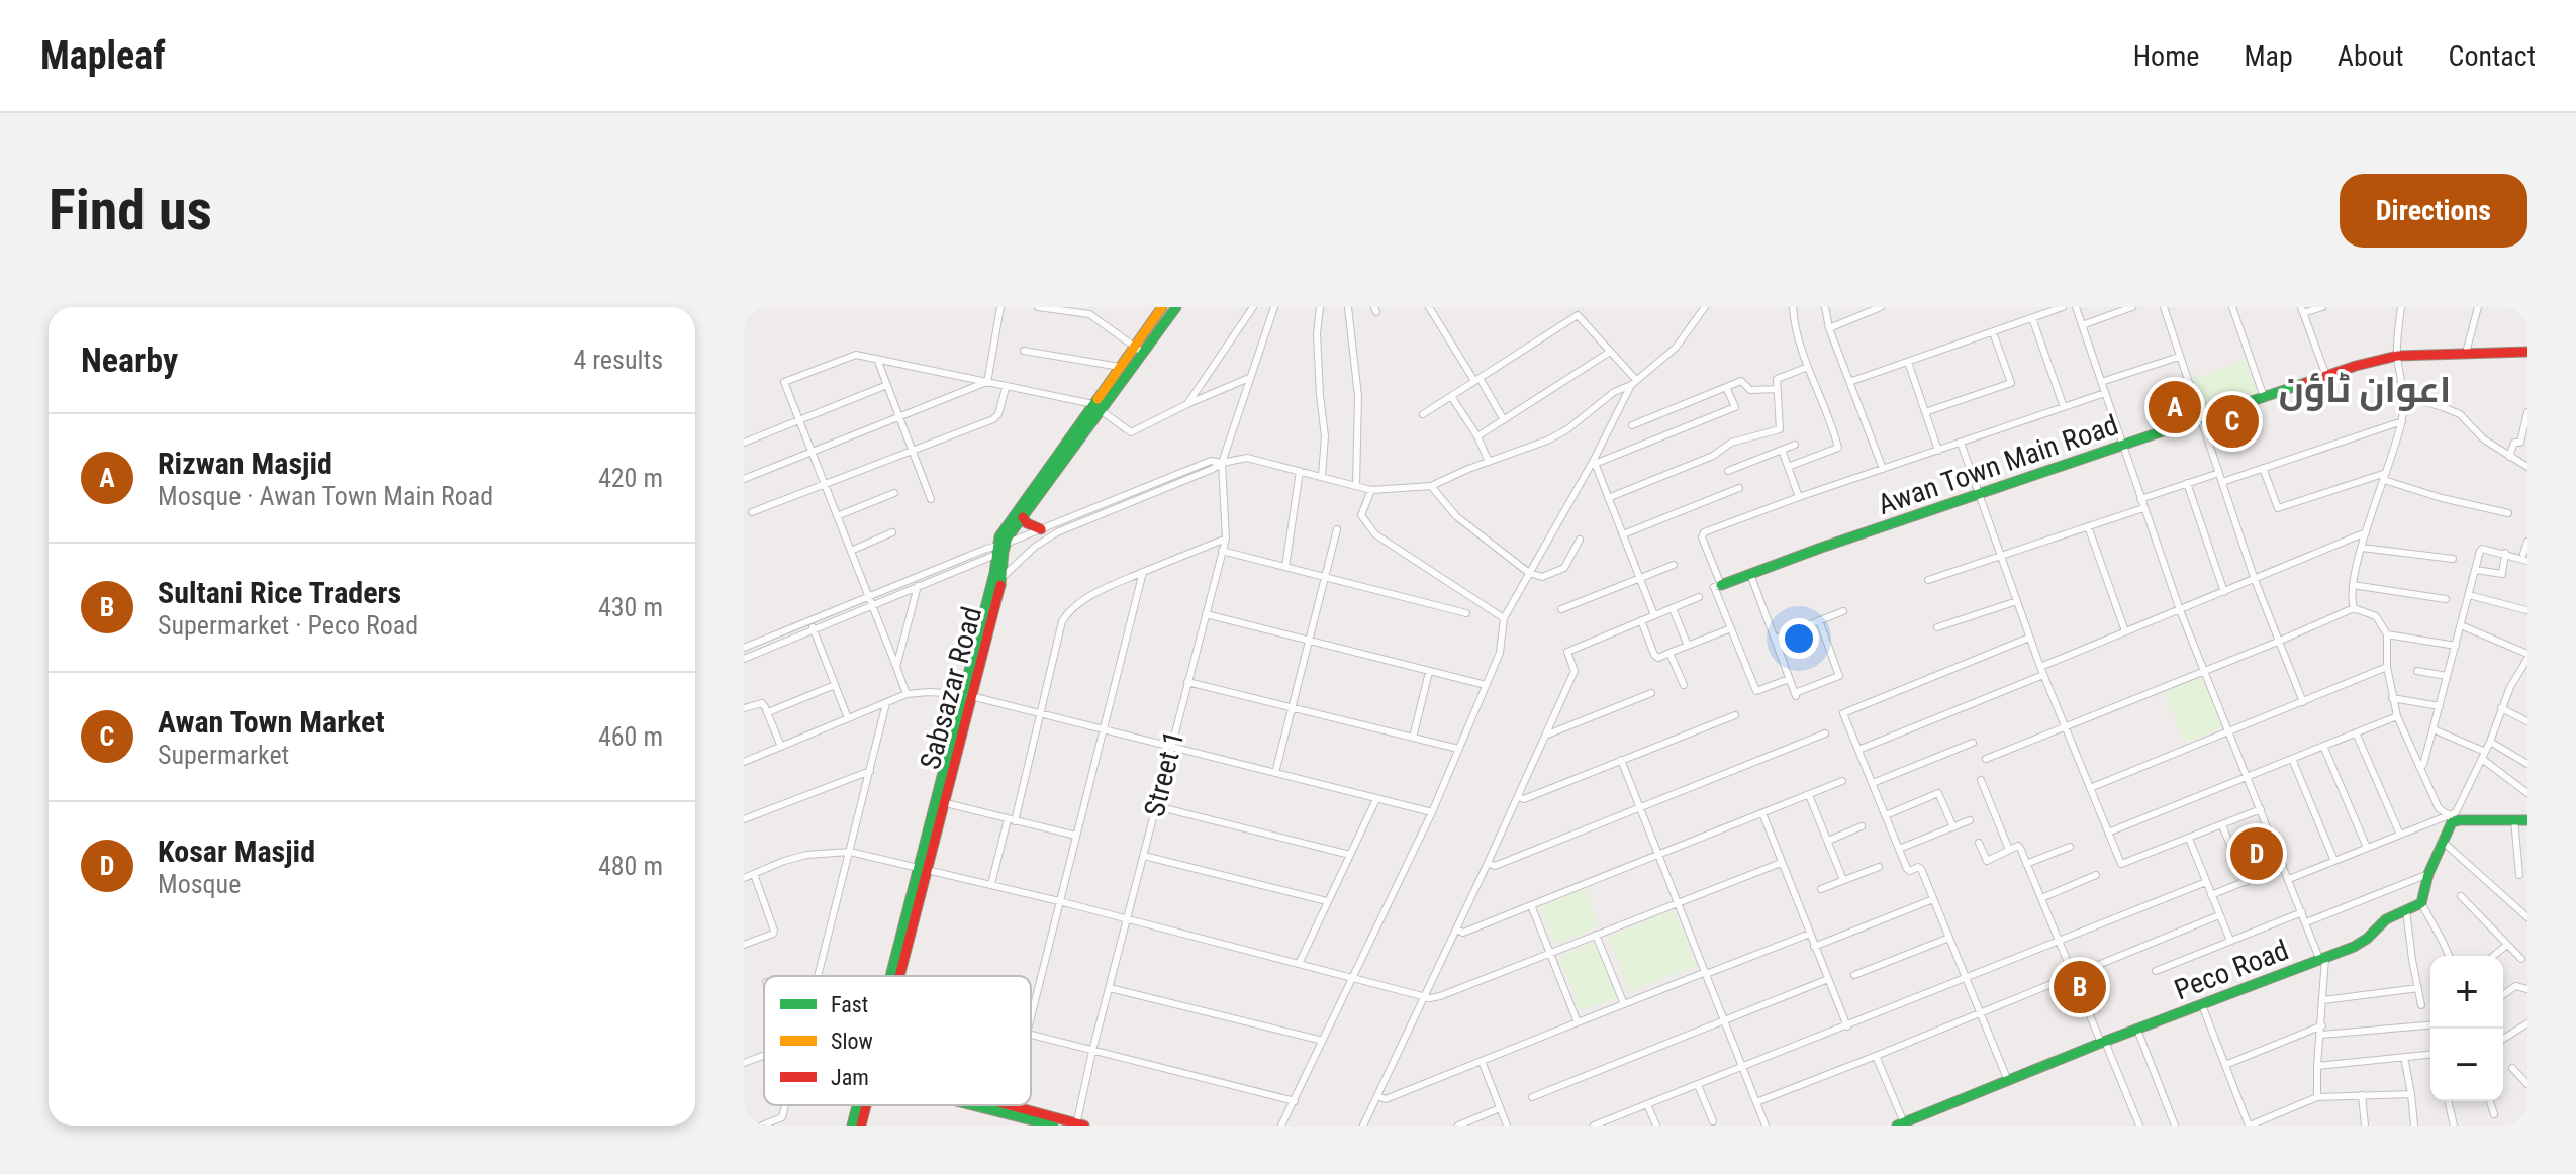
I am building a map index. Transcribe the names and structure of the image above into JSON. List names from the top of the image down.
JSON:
{
  "streets": {
    "street": [
      "Awan Town Main Road",
      "Sabsazar Road",
      "Street 1",
      "Peco Road"
    ]
  },
  "districts": ["اعوان ٹاؤن"],
  "legend": ["Fast", "Slow", "Jam"],
  "page": {
    "header": "Mapleaf",
    "nav": [
      "Home",
      "Map",
      "About",
      "Contact"
    ],
    "buttons": "Directions",
    "title": "Find us",
    "heading": ["Nearby", "4 results"],
    "pins": [
      "A",
      "C",
      "D",
      "B"
    ],
    "list": [
      {
        "mark": "A",
        "name": "Rizwan Masjid",
        "note": "Mosque · Awan Town Main Road",
        "value": "420 m"
      },
      {
        "mark": "B",
        "name": "Sultani Rice Traders",
        "note": "Supermarket · Peco Road",
        "value": "430 m"
      },
      {
        "mark": "C",
        "name": "Awan Town Market",
        "note": "Supermarket",
        "value": "460 m"
      },
      {
        "mark": "D",
        "name": "Kosar Masjid",
        "note": "Mosque",
        "value": "480 m"
      }
    ],
    "map_buttons": ["+", "−"]
  }
}
